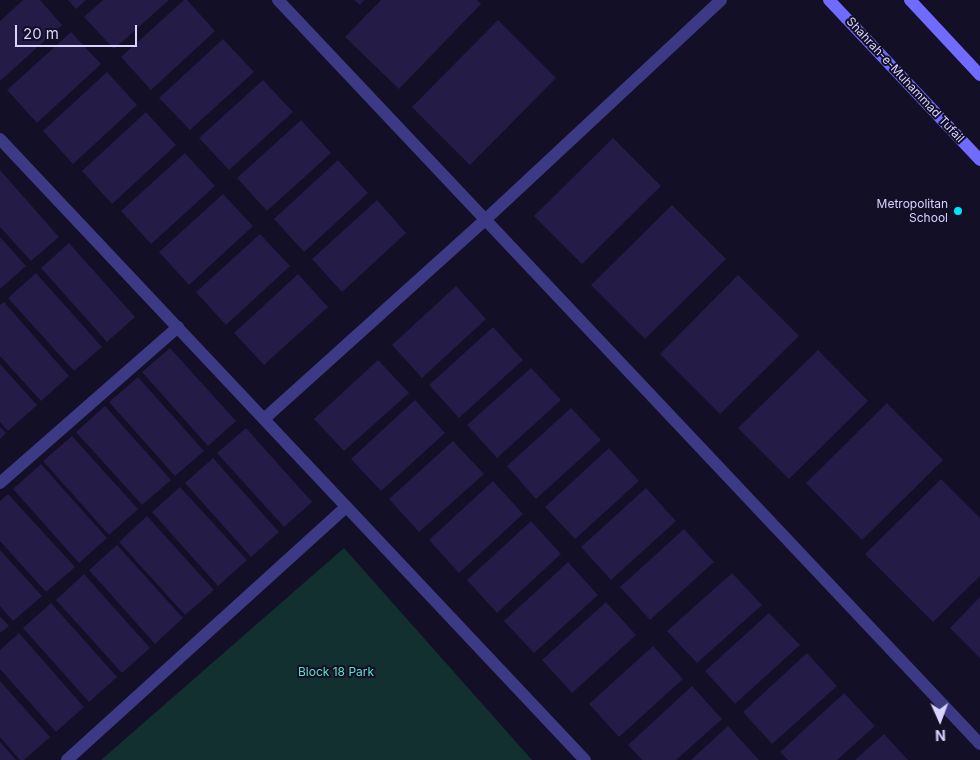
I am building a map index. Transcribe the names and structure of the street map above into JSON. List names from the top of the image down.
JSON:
{
  "streets": {
    "main road": ["Shahrah-e-Muhammad Tufail"]
  },
  "parks": ["Block 18 Park"],
  "places": ["Metropolitan School"],
  "scale_bar": "20 m",
  "north": "bottom"
}
